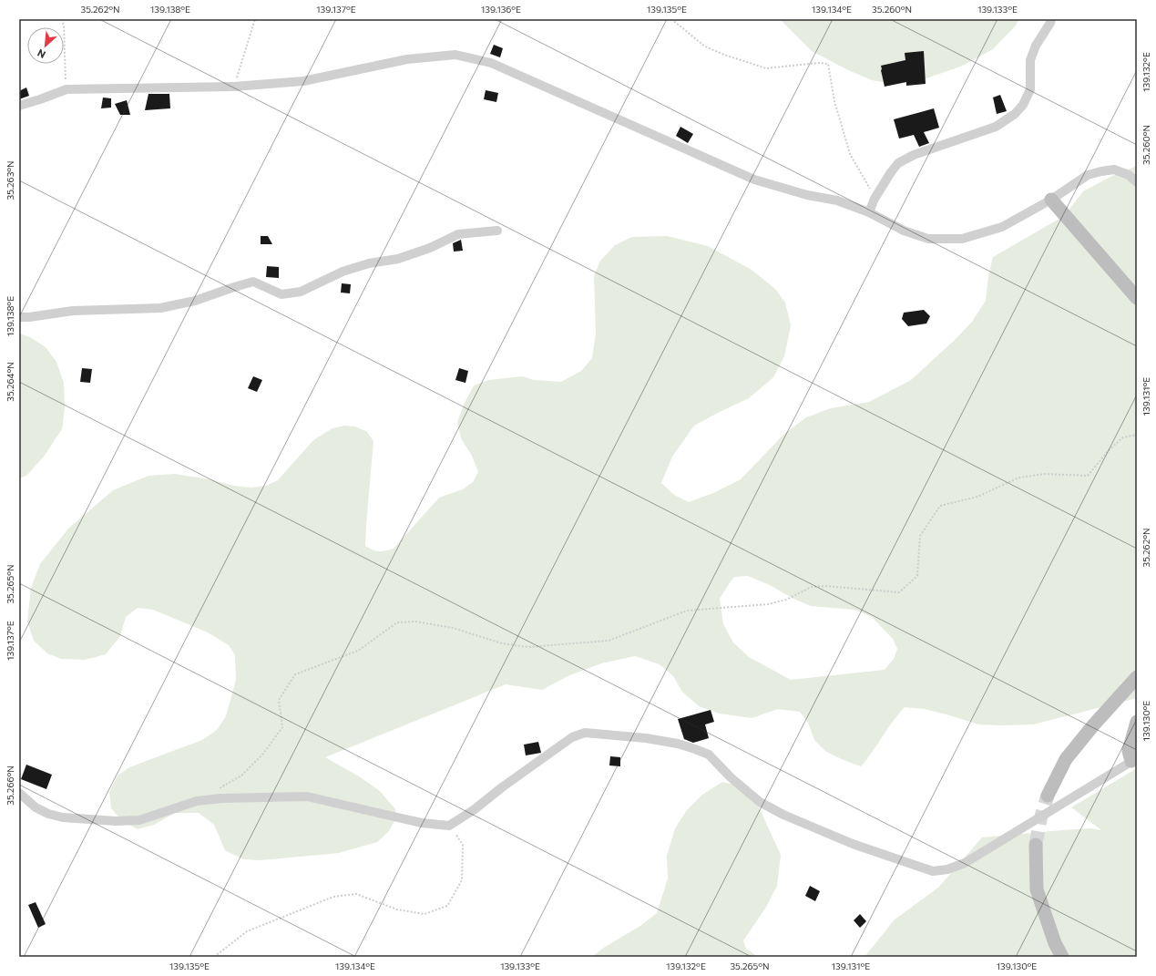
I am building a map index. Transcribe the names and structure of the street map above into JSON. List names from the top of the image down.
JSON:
{
  "north": "bottom left",
  "coordinates": [
    "35.262°N",
    "139.138°E",
    "139.137°E",
    "139.136°E",
    "139.135°E",
    "139.134°E",
    "35.260°N",
    "139.133°E",
    "139.132°E",
    "35.263°N",
    "35.264°N",
    "139.131°E",
    "35.265°N",
    "139.130°E",
    "35.266°N"
  ]
}
